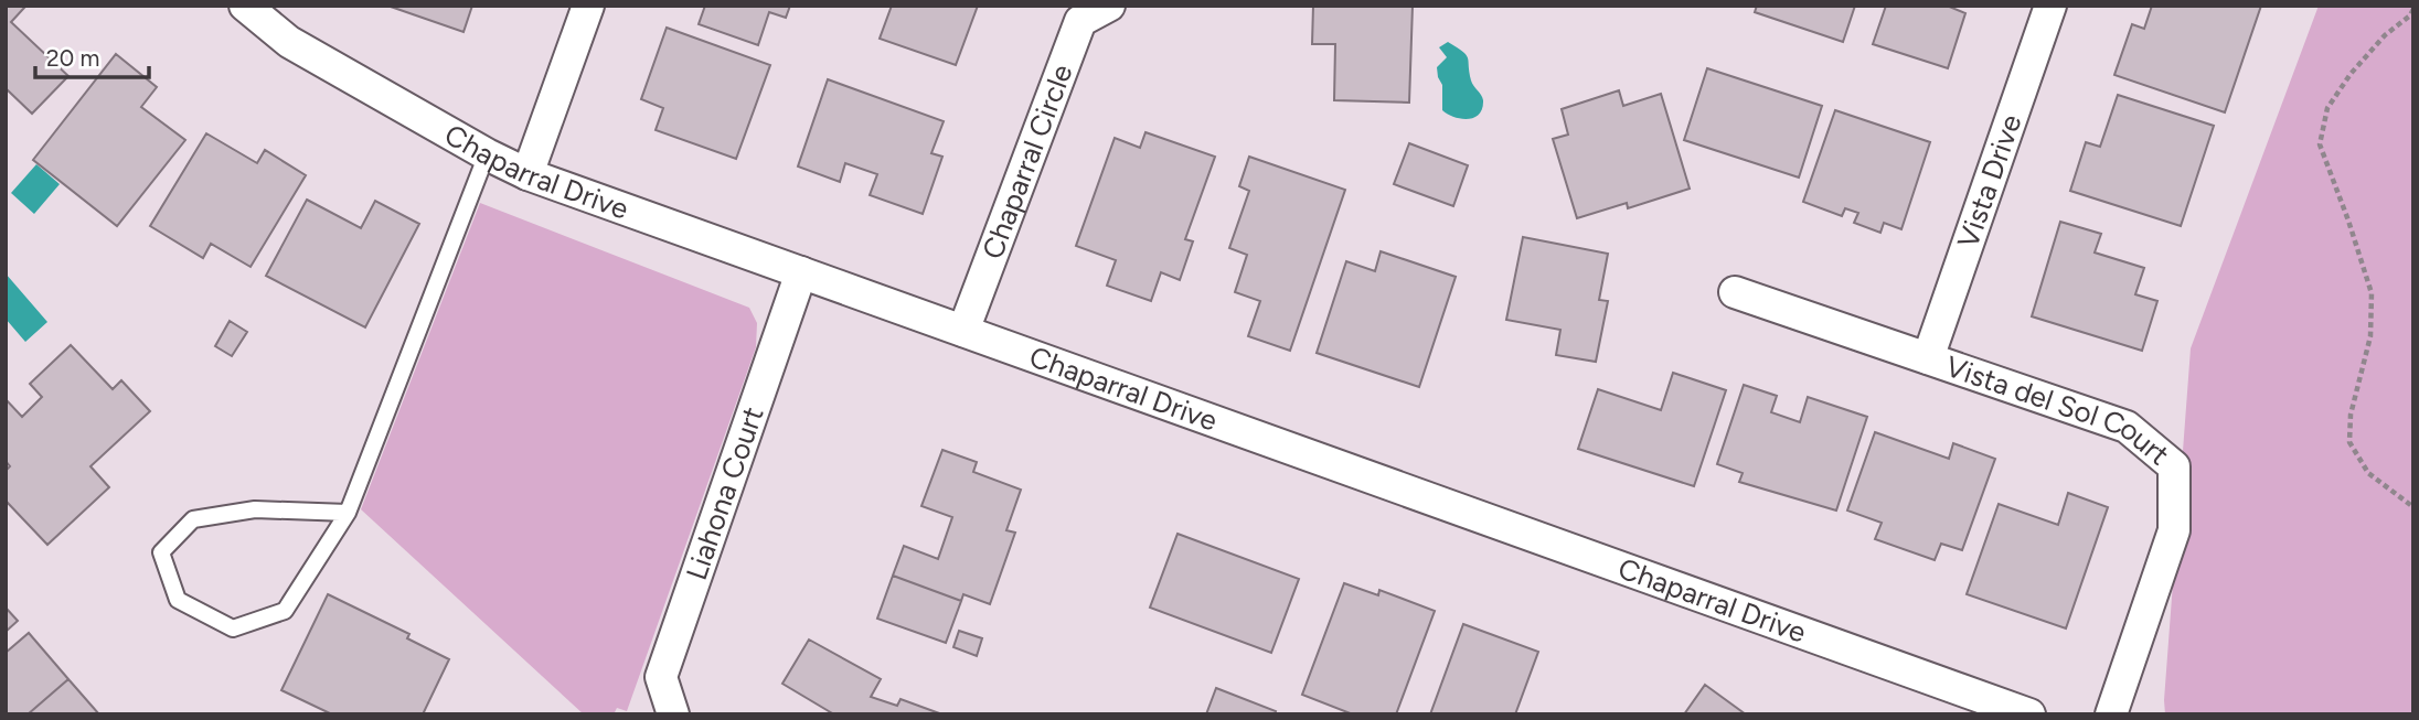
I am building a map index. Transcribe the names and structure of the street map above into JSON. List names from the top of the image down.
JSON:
{
  "streets": {
    "street": [
      "Chaparral Circle",
      "Chaparral Drive",
      "Vista Drive",
      "Vista del Sol Court",
      "Liahona Court"
    ]
  },
  "crossings": [
    ["Chaparral Circle", "Chaparral Drive"],
    ["Chaparral Drive", "Liahona Court"],
    ["Vista Drive", "Vista del Sol Court"]
  ],
  "scale_bar": "20 m"
}
